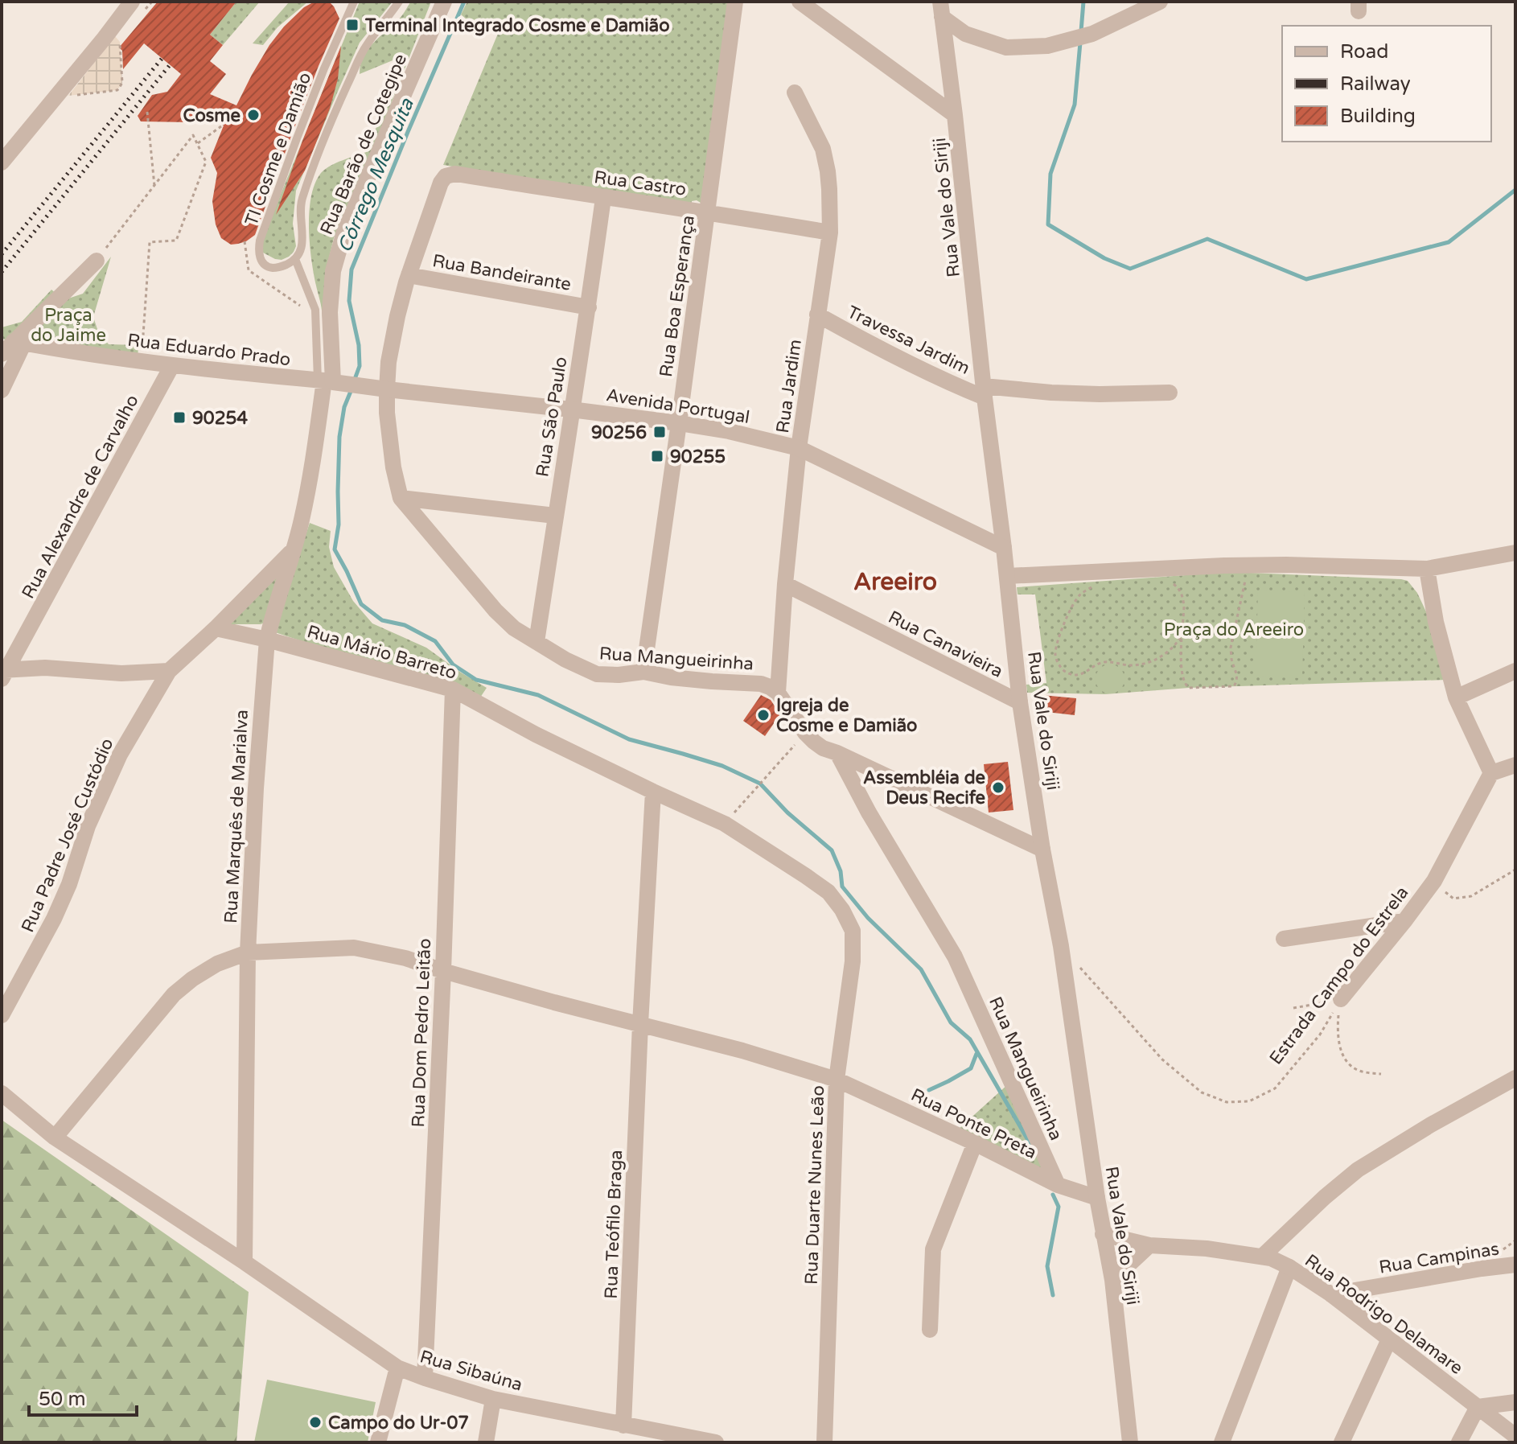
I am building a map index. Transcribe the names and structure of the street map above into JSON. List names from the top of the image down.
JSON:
{
  "streets": {
    "street": [
      "Rua Barão de Cotegipe",
      "Rua Castro",
      "Rua Vale do Siriji",
      "Rua Bandeirante",
      "Rua Boa Esperança",
      "Travessa Jardim",
      "Rua Eduardo Prado",
      "Rua Jardim",
      "Avenida Portugal",
      "Rua São Paulo",
      "Rua Alexandre de Carvalho",
      "Rua Canavieira",
      "Rua Mário Barreto",
      "Rua Mangueirinha",
      "Rua Marquês de Marialva",
      "Rua Padre José Custódio",
      "Estrada Campo do Estrela",
      "Rua Dom Pedro Leitão",
      "Rua Ponte Preta",
      "Rua Duarte Nunes Leão",
      "Rua Teófilo Braga",
      "Rua Campinas",
      "Rua Rodrigo Delamare",
      "Rua Sibaúna"
    ],
    "lane": ["TI Cosme e Damião"]
  },
  "crossings": [
    ["Rua Barão de Cotegipe", "Rua Eduardo Prado"],
    ["Rua Barão de Cotegipe", "Avenida Portugal"],
    ["Rua Barão de Cotegipe", "Rua Marquês de Marialva"],
    ["Rua Castro", "Rua Boa Esperança"],
    ["Rua Castro", "Rua Jardim"],
    ["Rua Castro", "Rua São Paulo"],
    ["Rua Castro", "Rua Mangueirinha"],
    ["Rua Vale do Siriji", "Travessa Jardim"],
    ["Rua Vale do Siriji", "Avenida Portugal"],
    ["Rua Vale do Siriji", "Rua Canavieira"],
    ["Rua Vale do Siriji", "Rua Ponte Preta"],
    ["Rua Vale do Siriji", "Rua Rodrigo Delamare"],
    ["Rua Bandeirante", "Rua São Paulo"],
    ["Rua Bandeirante", "Rua Mangueirinha"],
    ["Rua Boa Esperança", "Avenida Portugal"],
    ["Rua Boa Esperança", "Rua Mangueirinha"],
    ["Travessa Jardim", "Rua Jardim"],
    ["Rua Eduardo Prado", "Avenida Portugal"],
    ["Rua Eduardo Prado", "Rua Alexandre de Carvalho"],
    ["Rua Eduardo Prado", "Rua Marquês de Marialva"],
    ["Rua Jardim", "Avenida Portugal"],
    ["Rua Jardim", "Rua Canavieira"],
    ["Rua Jardim", "Rua Mangueirinha"],
    ["Avenida Portugal", "Rua São Paulo"],
    ["Avenida Portugal", "Rua Mangueirinha"],
    ["Avenida Portugal", "Rua Marquês de Marialva"],
    ["Rua São Paulo", "Rua Mangueirinha"],
    ["Rua Mário Barreto", "Rua Marquês de Marialva"],
    ["Rua Mário Barreto", "Rua Dom Pedro Leitão"],
    ["Rua Mário Barreto", "Rua Duarte Nunes Leão"],
    ["Rua Mário Barreto", "Rua Teófilo Braga"],
    ["Rua Mangueirinha", "Rua Ponte Preta"],
    ["Rua Marquês de Marialva", "Rua Sibaúna"],
    ["Rua Dom Pedro Leitão", "Rua Sibaúna"],
    ["Rua Ponte Preta", "Rua Duarte Nunes Leão"],
    ["Rua Teófilo Braga", "Rua Sibaúna"],
    ["Rua Campinas", "Rua Rodrigo Delamare"]
  ],
  "districts": ["Areeiro"],
  "water": ["Córrego Mesquita"],
  "parks": ["Praça do Jaime", "Praça do Areeiro"],
  "places": {
    "transit": [
      "Terminal Integrado Cosme e Damião",
      "90254",
      "90256",
      "90255"
    ],
    "other": [
      "Cosme",
      "Igreja de Cosme e Damião",
      "Assembléia de Deus Recife",
      "Campo do Ur-07"
    ]
  },
  "legend": ["Road", "Railway", "Building"],
  "scale_bar": "50 m"
}
